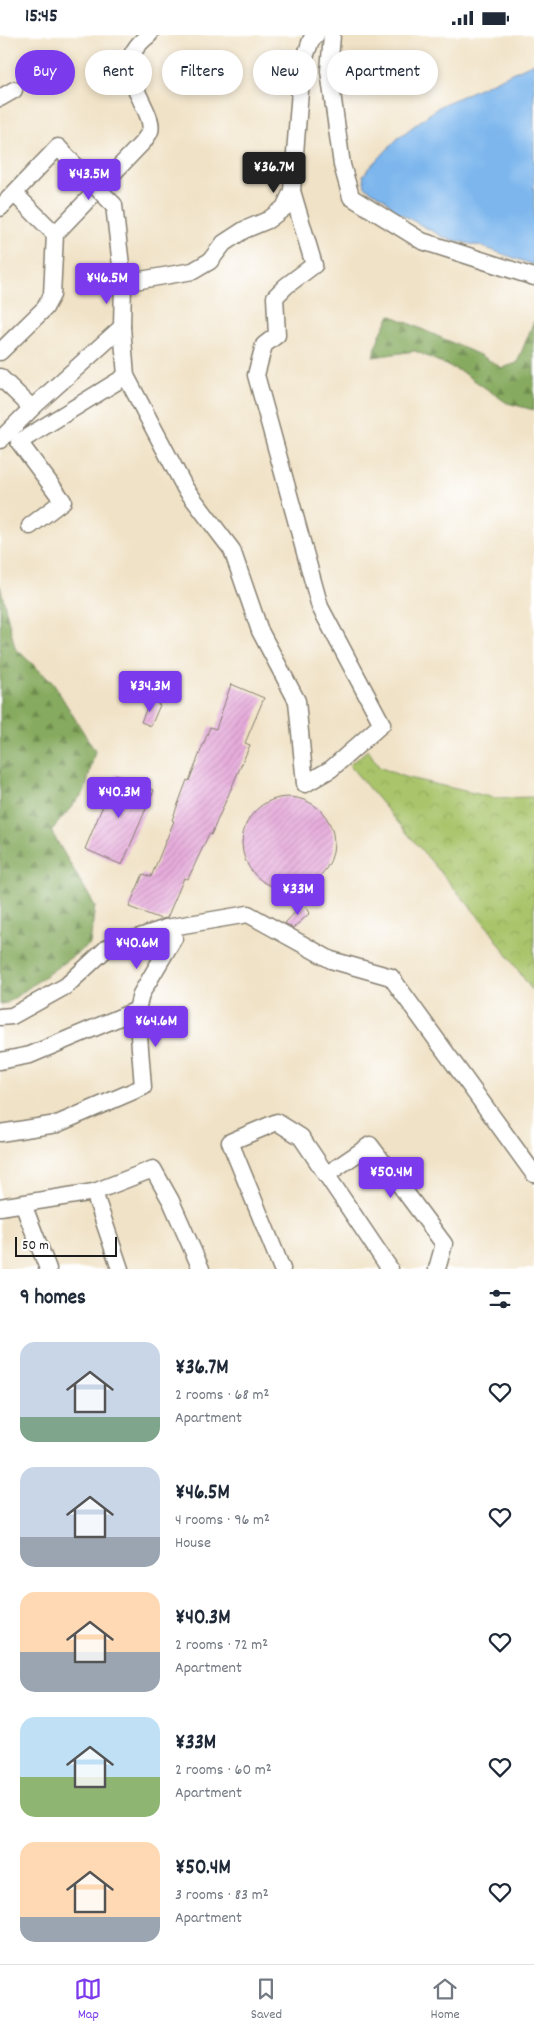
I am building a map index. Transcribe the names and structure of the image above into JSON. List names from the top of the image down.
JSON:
{
  "scale_bar": "50 m",
  "page": {
    "status": "15:45",
    "chip": [
      "Buy",
      "Rent",
      "Filters",
      "New",
      "Apartment"
    ],
    "price": [
      "¥36.7M",
      "¥43.5M",
      "¥46.5M",
      "¥34.3M",
      "¥40.3M",
      "¥33M",
      "¥40.6M",
      "¥64.6M",
      "¥50.4M"
    ],
    "scale": "50 m",
    "heading": "9 homes",
    "list": [
      {
        "name": "¥36.7M",
        "note": "2 rooms · 68 m² · Apartment"
      },
      {
        "name": "¥46.5M",
        "note": "4 rooms · 96 m² · House"
      },
      {
        "name": "¥40.3M",
        "note": "2 rooms · 72 m² · Apartment"
      },
      {
        "name": "¥33M",
        "note": "2 rooms · 60 m² · Apartment"
      },
      {
        "name": "¥50.4M",
        "note": "3 rooms · 83 m² · Apartment"
      }
    ],
    "tabs": ["Map", "Saved", "Home"]
  }
}
